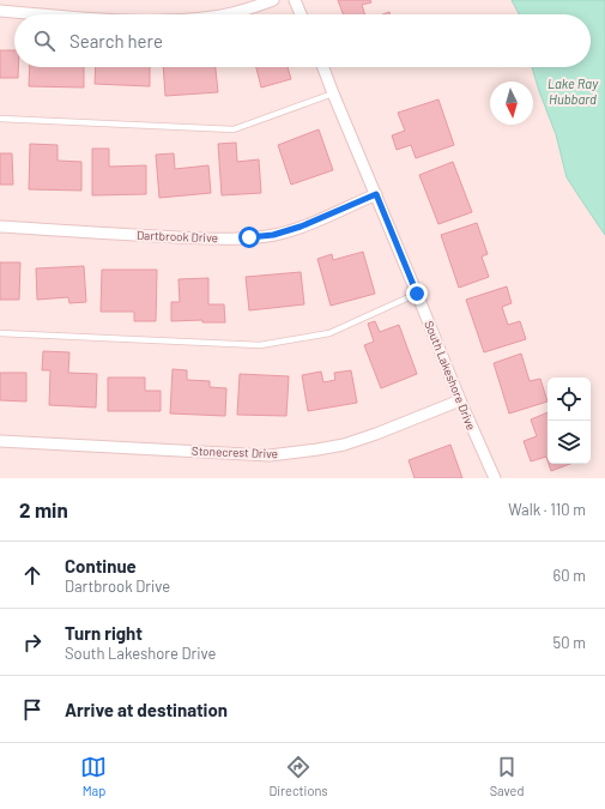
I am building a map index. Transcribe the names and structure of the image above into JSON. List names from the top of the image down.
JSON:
{
  "streets": {
    "street": ["Dartbrook Drive", "South Lakeshore Drive", "Stonecrest Drive"]
  },
  "crossings": [
    ["Dartbrook Drive", "South Lakeshore Drive"],
    ["South Lakeshore Drive", "Stonecrest Drive"]
  ],
  "water": ["Lake Ray Hubbard"],
  "north": "bottom",
  "page": {
    "search": "Search here",
    "heading": ["2 min", "Walk · 110 m"],
    "list": [
      ["Continue", "Dartbrook Drive", "60 m"],
      ["Turn right", "South Lakeshore Drive", "50 m"],
      "Arrive at destination"
    ],
    "nav": ["Map", "Directions", "Saved"]
  }
}
